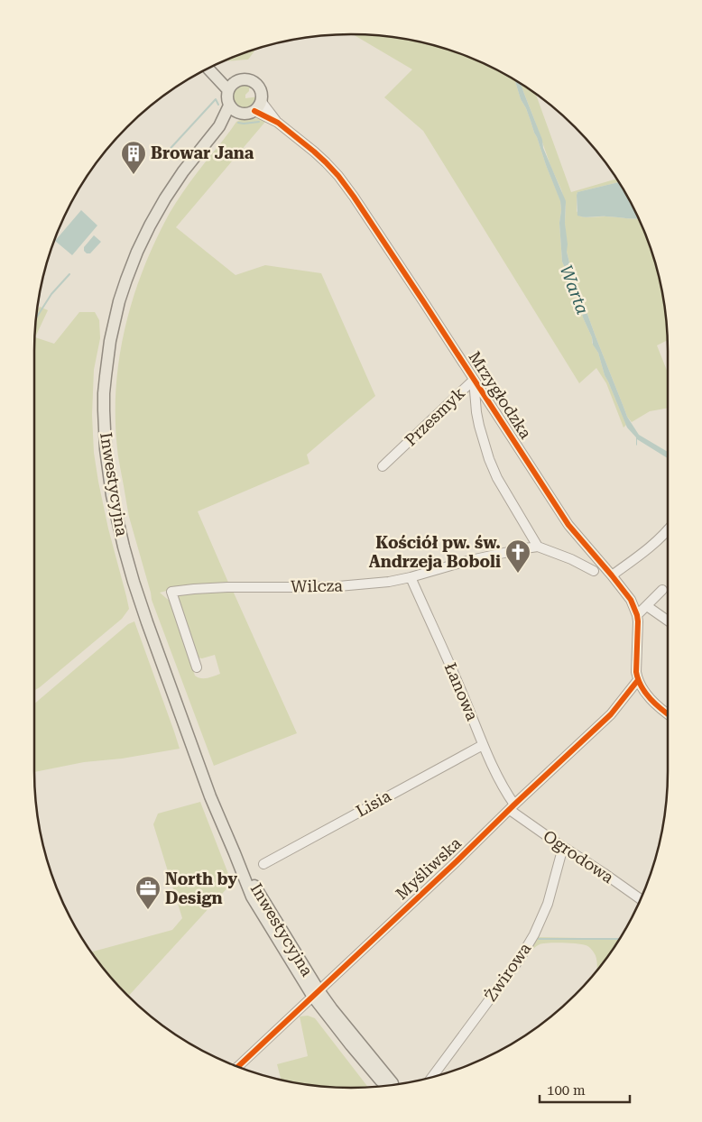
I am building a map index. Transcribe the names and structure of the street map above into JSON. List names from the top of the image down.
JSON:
{
  "streets": {
    "main road": ["Inwestycyjna"],
    "street": [
      "Mrzygłodzka",
      "Przesmyk",
      "Wilcza",
      "Łanowa",
      "Lisia",
      "Ogrodowa",
      "Myśliwska",
      "Żwirowa"
    ]
  },
  "crossings": [
    ["Mrzygłodzka", "Przesmyk"],
    ["Mrzygłodzka", "Inwestycyjna"],
    ["Mrzygłodzka", "Myśliwska"],
    ["Przesmyk", "Wilcza"],
    ["Inwestycyjna", "Myśliwska"],
    ["Wilcza", "Łanowa"],
    ["Łanowa", "Lisia"],
    ["Łanowa", "Ogrodowa"],
    ["Łanowa", "Myśliwska"],
    ["Ogrodowa", "Myśliwska"],
    ["Ogrodowa", "Żwirowa"]
  ],
  "water": ["Warta"],
  "places": {
    "building": ["Browar Jana"],
    "church": ["Kościół pw. św. Andrzeja Boboli"],
    "office": ["North by Design"]
  },
  "scale_bar": "100 m"
}
